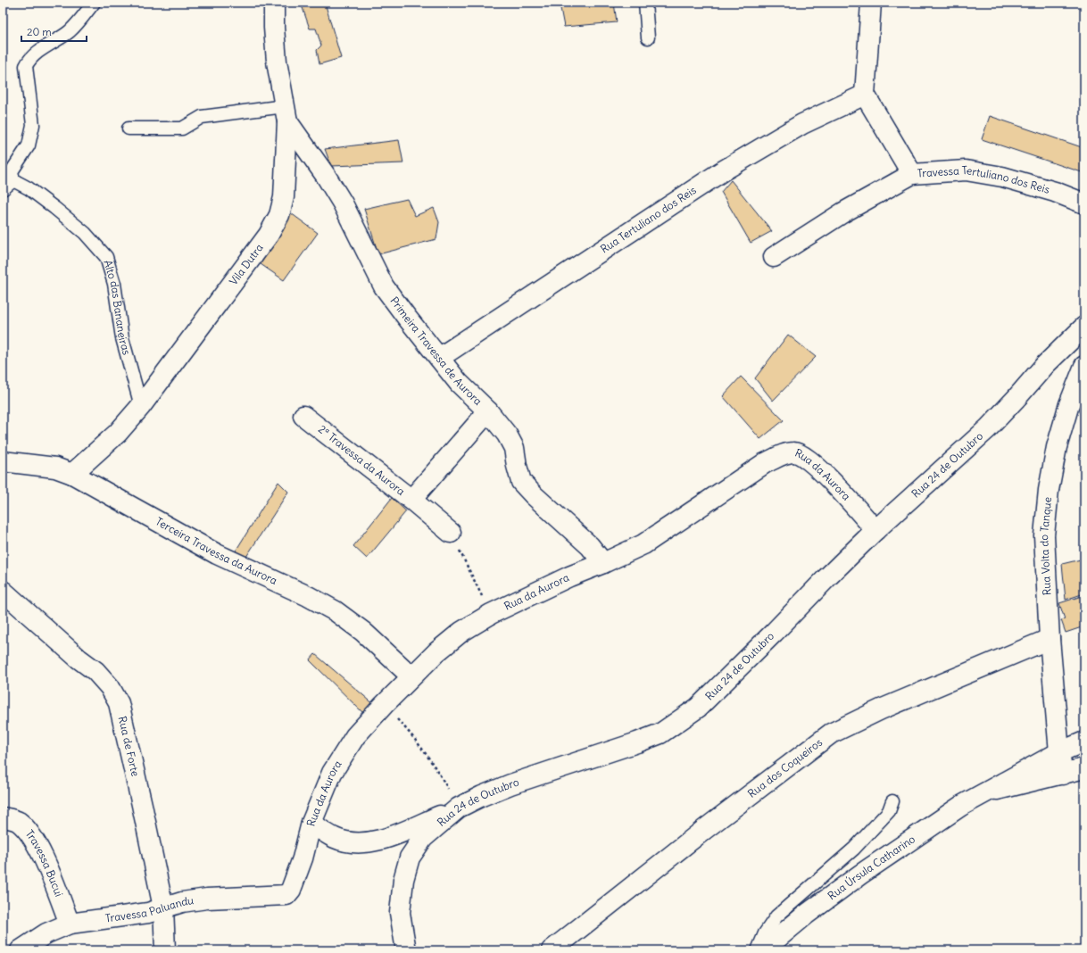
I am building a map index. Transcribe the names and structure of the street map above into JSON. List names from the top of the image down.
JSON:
{
  "streets": {
    "street": [
      "Travessa Tertuliano dos Reis",
      "Rua Tertuliano dos Reis",
      "Vila Dutra",
      "Primeira Travessa de Aurora",
      "2ª Travessa da Aurora",
      "Rua 24 de Outubro",
      "Rua da Aurora",
      "Rua Volta do Tanque",
      "Terceira Travessa da Aurora",
      "Rua de Forte",
      "Rua dos Coqueiros",
      "Travessa Bucui",
      "Rua Úrsula Catharino",
      "Travessa Paluandu"
    ],
    "lane": ["Alto das Bananeiras"]
  },
  "crossings": [
    ["Rua Tertuliano dos Reis", "Primeira Travessa de Aurora"],
    ["Vila Dutra", "Alto das Bananeiras"],
    ["Vila Dutra", "Primeira Travessa de Aurora"],
    ["Vila Dutra", "Terceira Travessa da Aurora"],
    ["Primeira Travessa de Aurora", "2ª Travessa da Aurora"],
    ["Primeira Travessa de Aurora", "Rua da Aurora"],
    ["Rua 24 de Outubro", "Rua da Aurora"],
    ["Rua da Aurora", "Terceira Travessa da Aurora"],
    ["Rua da Aurora", "Travessa Paluandu"],
    ["Rua Volta do Tanque", "Rua dos Coqueiros"],
    ["Rua Volta do Tanque", "Rua Úrsula Catharino"],
    ["Rua de Forte", "Travessa Paluandu"],
    ["Travessa Bucui", "Travessa Paluandu"]
  ],
  "scale_bar": "20 m"
}
